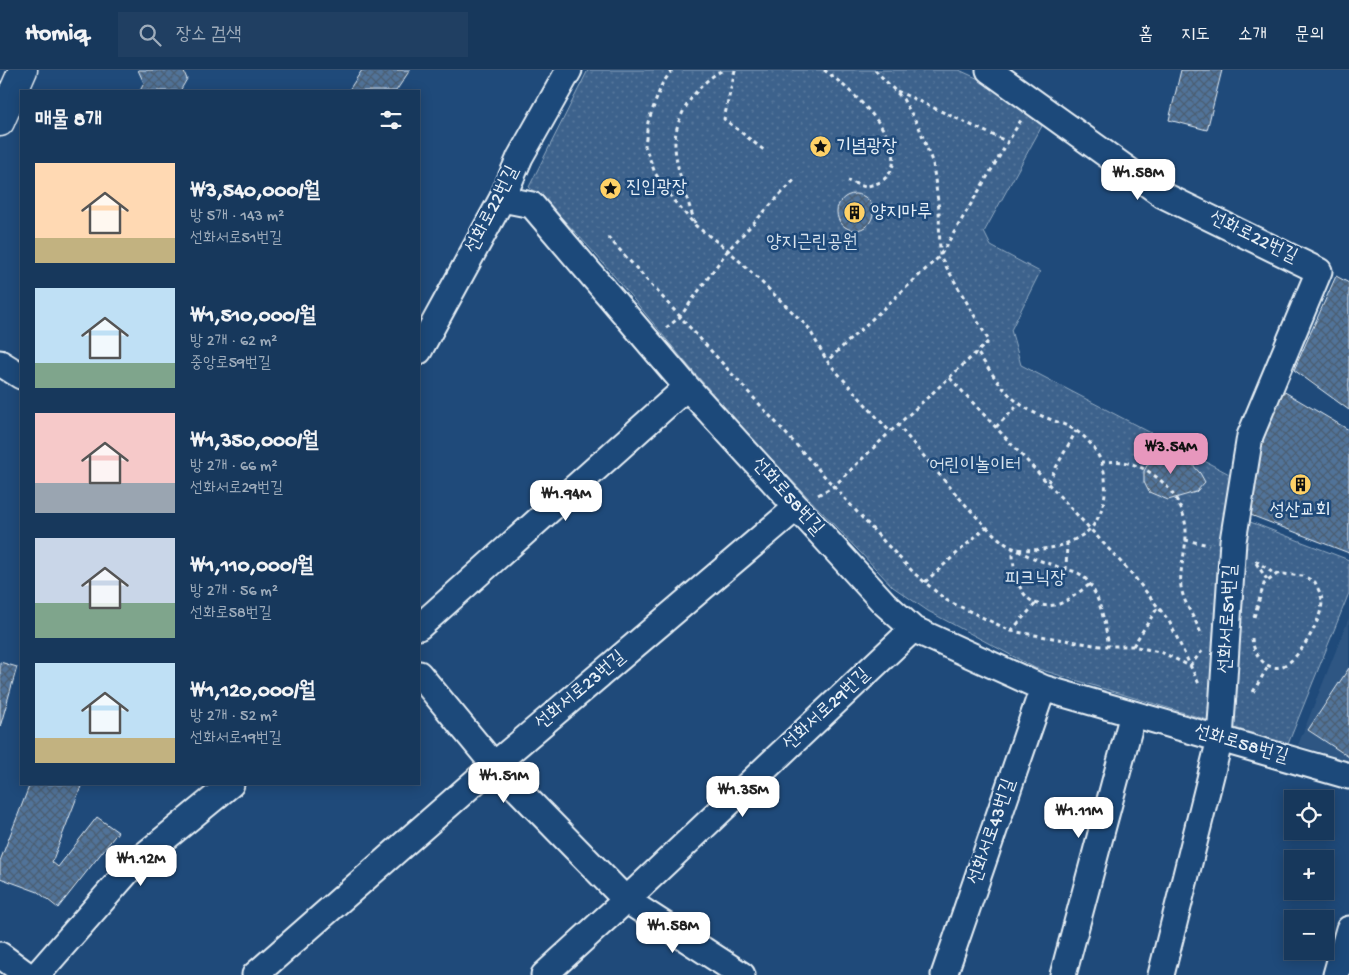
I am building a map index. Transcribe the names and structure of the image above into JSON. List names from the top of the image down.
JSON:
{
  "streets": {
    "street": [
      "선화로22번길",
      "선화로58번길",
      "선화서로51번길",
      "선화서로23번길",
      "선화서로29번길",
      "선화서로43번길"
    ]
  },
  "crossings": [
    ["선화로22번길", "선화로58번길"],
    ["선화로22번길", "선화서로51번길"],
    ["선화로58번길", "선화서로51번길"],
    ["선화로58번길", "선화서로23번길"],
    ["선화로58번길", "선화서로29번길"],
    ["선화로58번길", "선화서로43번길"]
  ],
  "parks": ["양지근린공원", "어린이놀이터", "피크닉장"],
  "places": {
    "place": ["기념광장", "진입광장"],
    "building": ["양지마루", "성산교회"]
  },
  "page": {
    "header": "Homiq",
    "search": "장소 검색",
    "nav": [
      "홈",
      "지도",
      "소개",
      "문의"
    ],
    "heading": "매물 8개",
    "list": [
      {
        "name": "₩3,540,000/월",
        "note": "방 5개 · 143 m² · 선화서로51번길"
      },
      {
        "name": "₩1,510,000/월",
        "note": "방 2개 · 62 m² · 중앙로59번길"
      },
      {
        "name": "₩1,350,000/월",
        "note": "방 2개 · 66 m² · 선화서로29번길"
      },
      {
        "name": "₩1,110,000/월",
        "note": "방 2개 · 56 m² · 선화로58번길"
      },
      {
        "name": "₩1,120,000/월",
        "note": "방 2개 · 52 m² · 선화서로19번길"
      }
    ],
    "price": [
      "₩1.58M",
      "₩3.54M",
      "₩1.94M",
      "₩1.51M",
      "₩1.35M",
      "₩1.11M",
      "₩1.12M",
      "₩1.58M"
    ],
    "map_buttons": ["+", "−"]
  }
}
